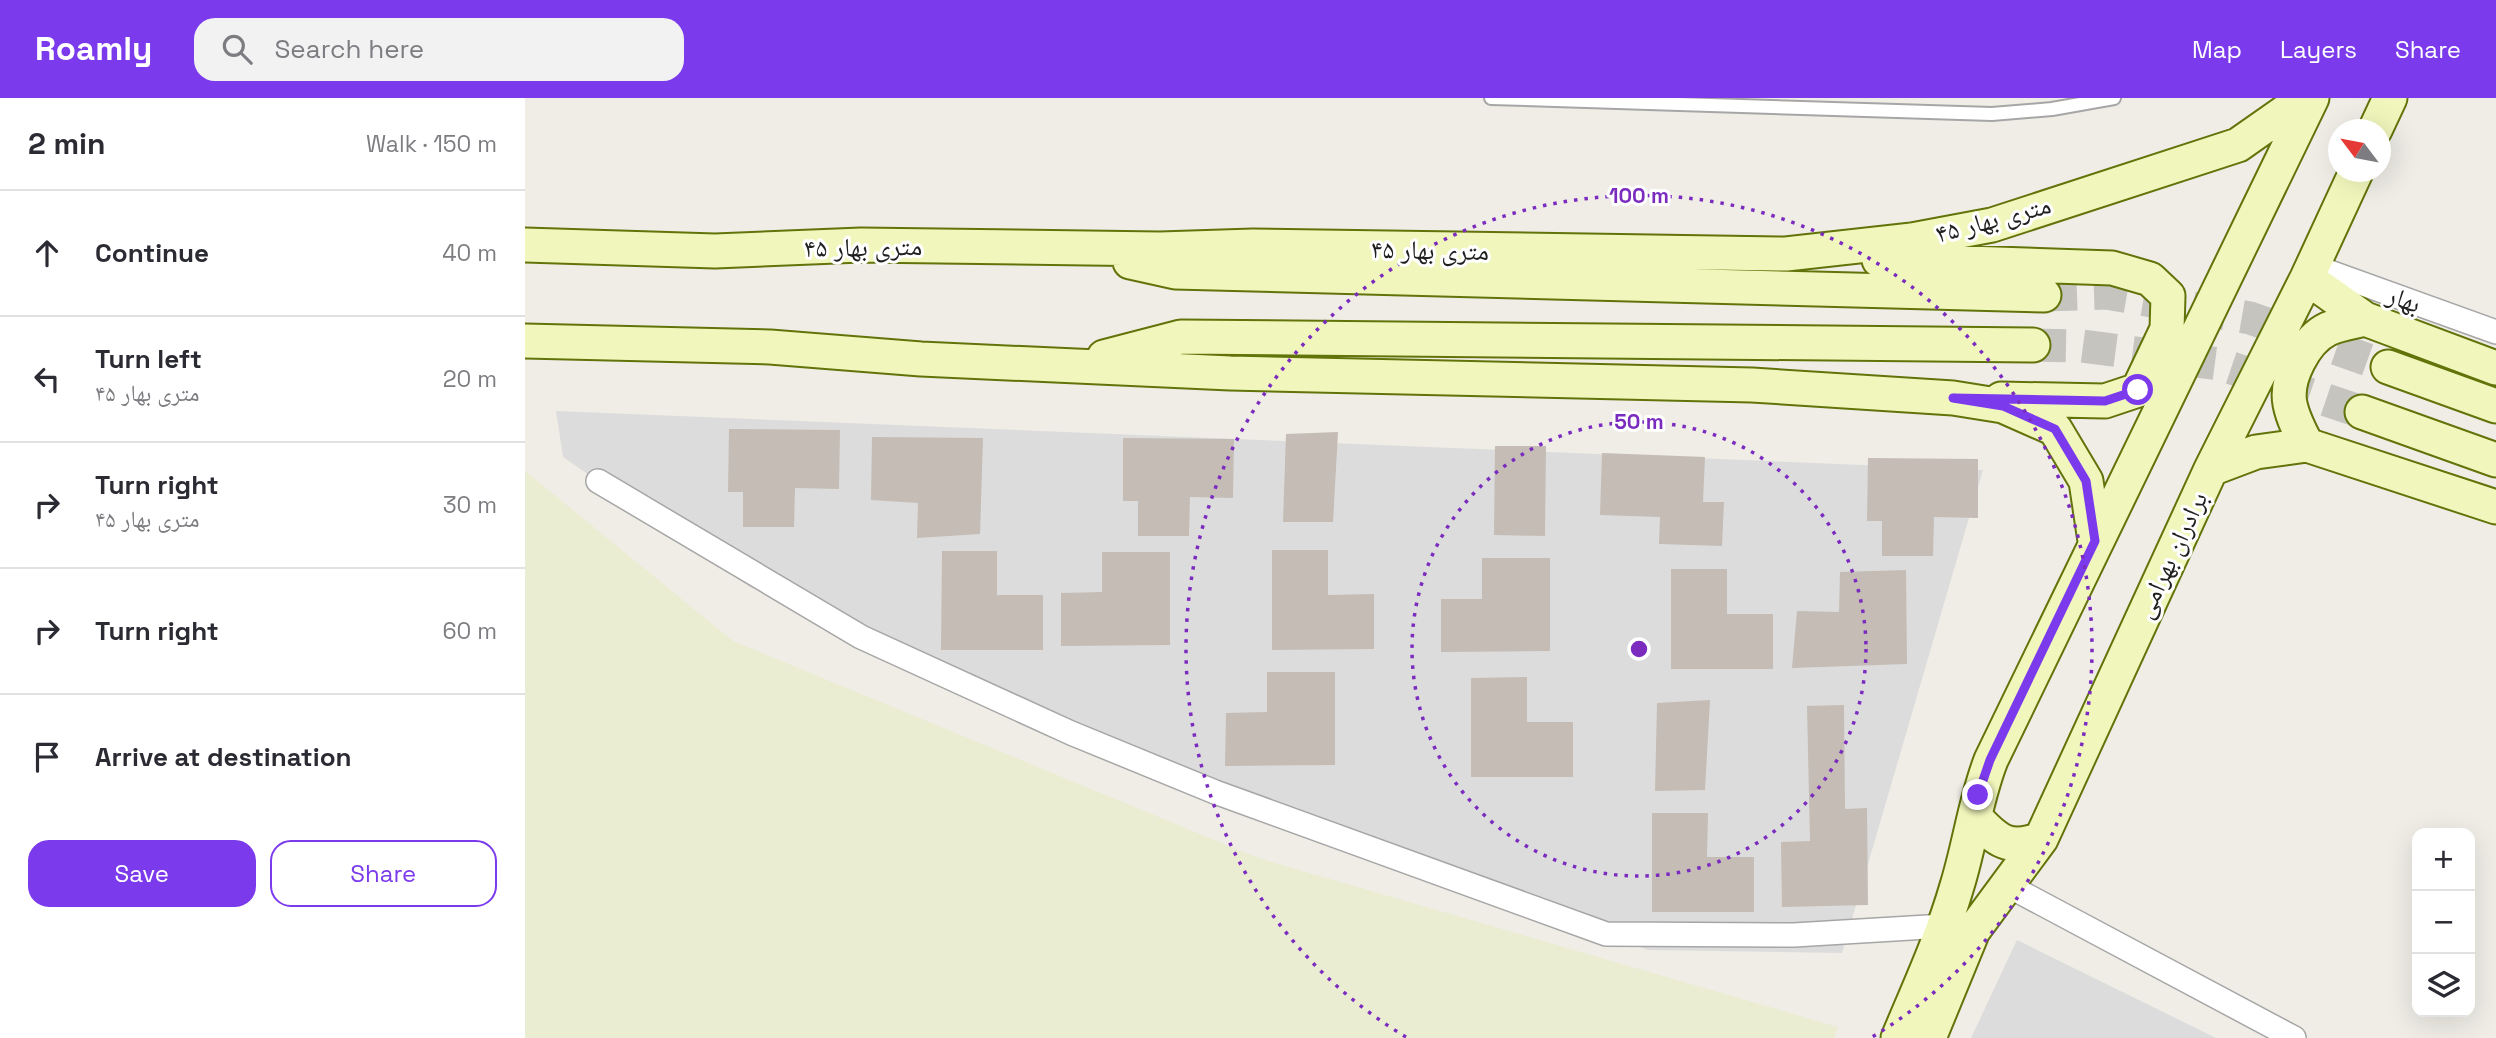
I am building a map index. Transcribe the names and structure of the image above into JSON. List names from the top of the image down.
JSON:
{
  "streets": {
    "main road": ["۴۵ متری بهار", "برادران بهرامی"],
    "street": ["بهار"]
  },
  "crossings": [
    ["بهار", "برادران بهرامی"]
  ],
  "north": "top left",
  "page": {
    "header": "Roamly",
    "search": "Search here",
    "nav": ["Map", "Layers", "Share"],
    "heading": ["2 min", "Walk · 150 m"],
    "list": [
      ["Continue", "40 m"],
      ["Turn left", "۴۵ متری بهار", "20 m"],
      ["Turn right", "۴۵ متری بهار", "30 m"],
      ["Turn right", "60 m"],
      "Arrive at destination"
    ],
    "buttons": ["Save", "Share"],
    "map_buttons": ["+", "−"]
  },
  "rings": ["100 m", "50 m"]
}
